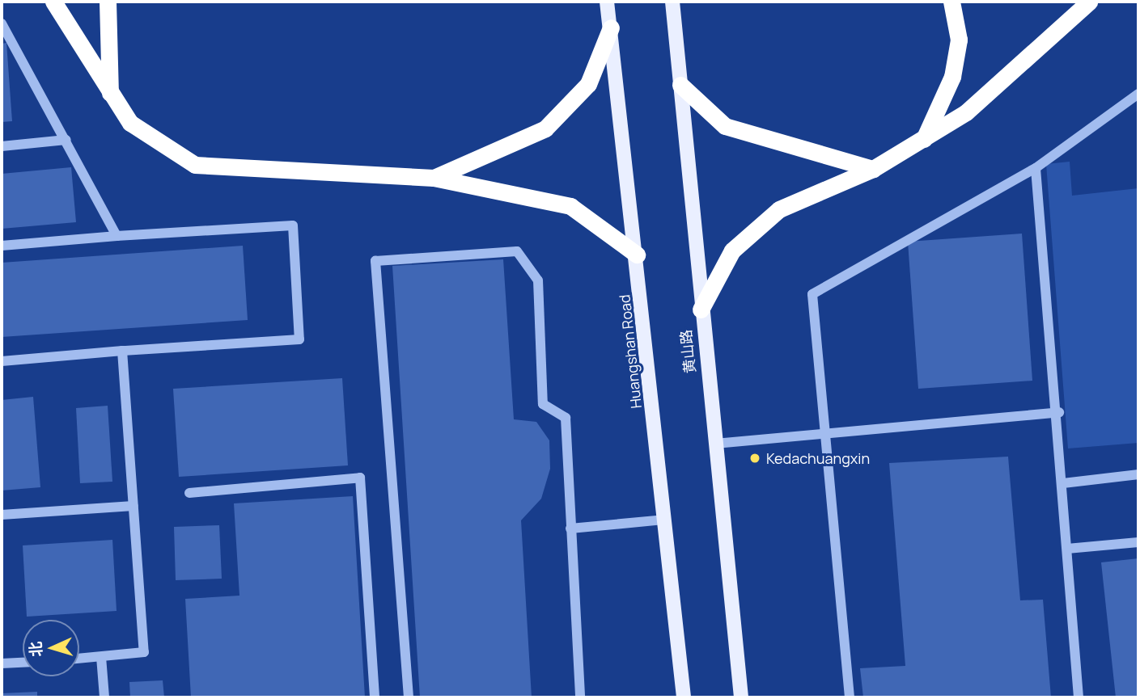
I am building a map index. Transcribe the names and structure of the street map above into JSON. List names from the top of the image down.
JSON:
{
  "streets": {
    "main road": ["Huangshan Road", "黄山路"]
  },
  "places": ["Kedachuangxin"],
  "north": "left"
}
